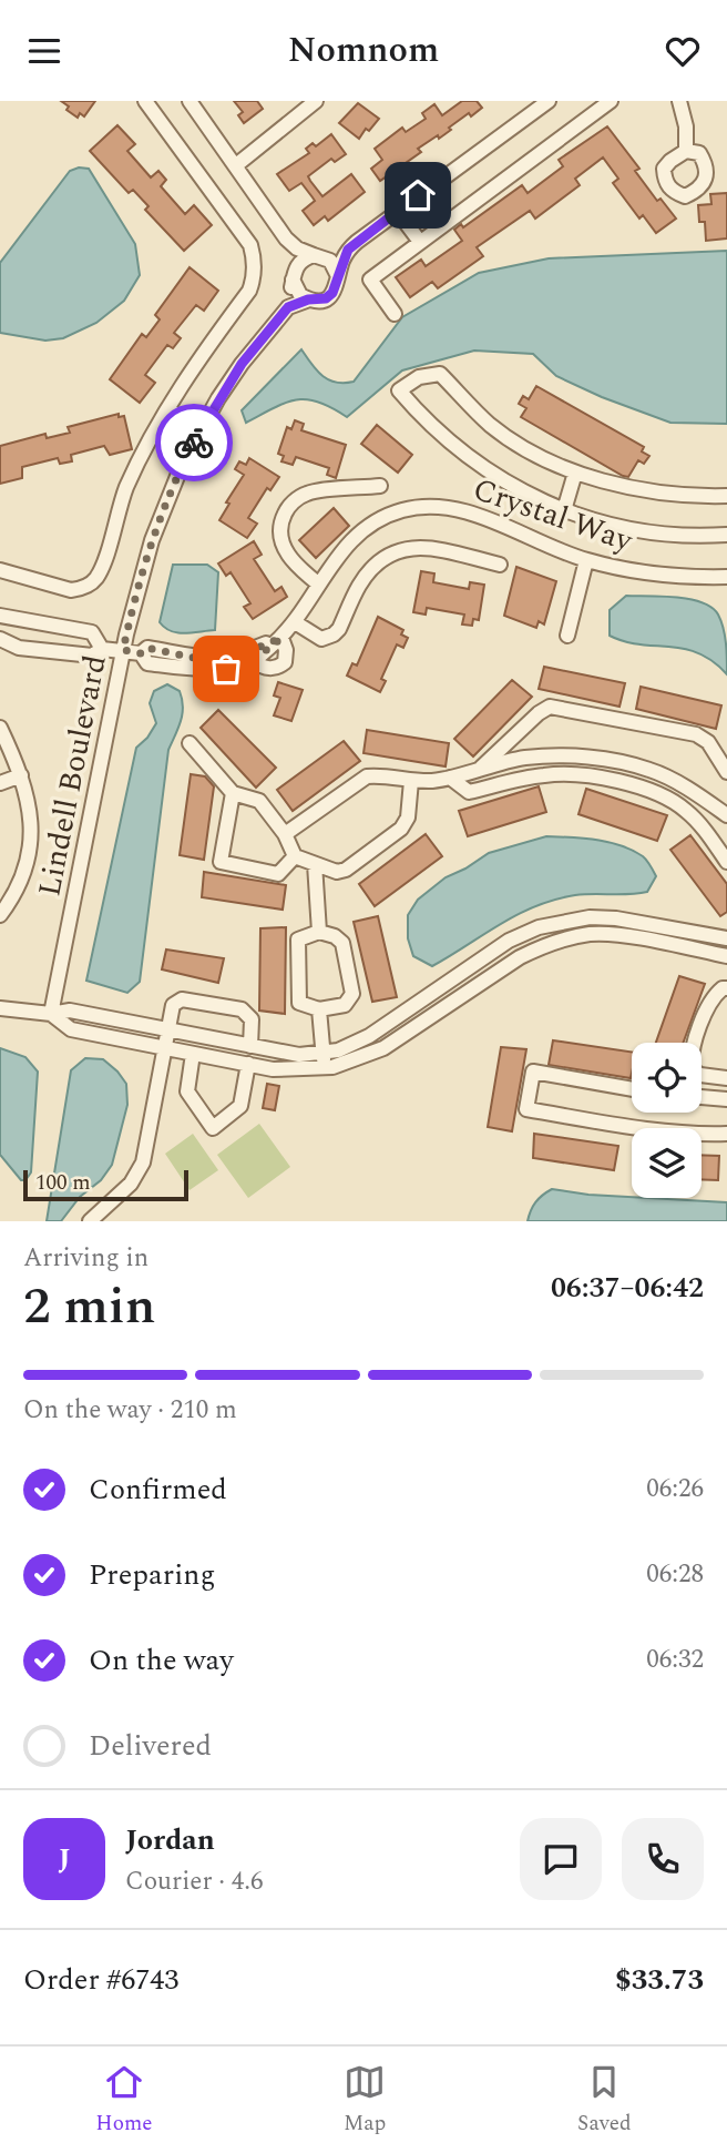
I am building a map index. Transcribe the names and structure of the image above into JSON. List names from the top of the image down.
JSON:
{
  "streets": {
    "street": ["Crystal Way", "Lindell Boulevard"]
  },
  "crossings": [
    ["Crystal Way", "Lindell Boulevard"]
  ],
  "scale_bar": "100 m",
  "page": {
    "header": "Nomnom",
    "scale": "100 m",
    "heading": ["2 min", "Arriving in", "06:37–06:42"],
    "panel": [
      "Jordan",
      "Courier · 4.6",
      "Order #6743",
      "$33.73"
    ],
    "bar": "On the way · 210 m",
    "list": [
      ["Confirmed", "06:26"],
      ["Preparing", "06:28"],
      ["On the way", "06:32"],
      "Delivered"
    ],
    "round": "J",
    "tabs": ["Home", "Map", "Saved"]
  }
}
